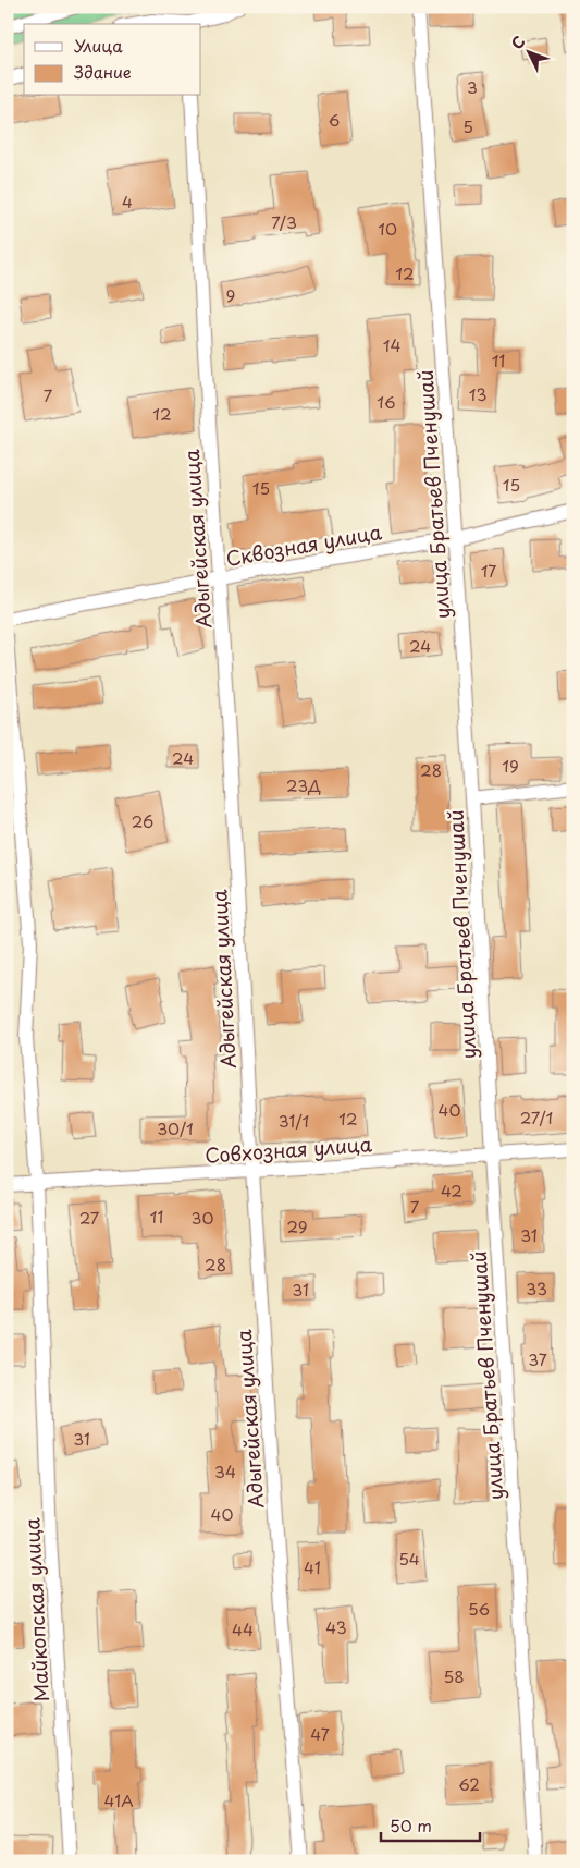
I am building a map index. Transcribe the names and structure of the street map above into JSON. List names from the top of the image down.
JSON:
{
  "streets": {
    "street": [
      "улица Братьев Пченушай",
      "Адыгейская улица",
      "Сквозная улица",
      "Совхозная улица",
      "Майкопская улица"
    ]
  },
  "crossings": [
    ["улица Братьев Пченушай", "Сквозная улица"],
    ["улица Братьев Пченушай", "Совхозная улица"],
    ["Адыгейская улица", "Сквозная улица"],
    ["Адыгейская улица", "Совхозная улица"],
    ["Совхозная улица", "Майкопская улица"]
  ],
  "house_numbers": [
    "3",
    "6",
    "5",
    "4",
    "7/3",
    "10",
    "12",
    "9",
    "14",
    "11",
    "13",
    "7",
    "16",
    "12",
    "15",
    "15",
    "17",
    "24",
    "24",
    "19",
    "28",
    "23Д",
    "26",
    "40",
    "27/1",
    "12",
    "31/1",
    "30/1",
    "42",
    "7",
    "11",
    "27",
    "30",
    "29",
    "31",
    "28",
    "33",
    "31",
    "37",
    "31",
    "34",
    "40",
    "54",
    "41",
    "56",
    "43",
    "44",
    "58",
    "47",
    "62",
    "41А"
  ],
  "legend": ["Улица", "Здание"],
  "scale_bar": "50 m",
  "north": "top left"
}
